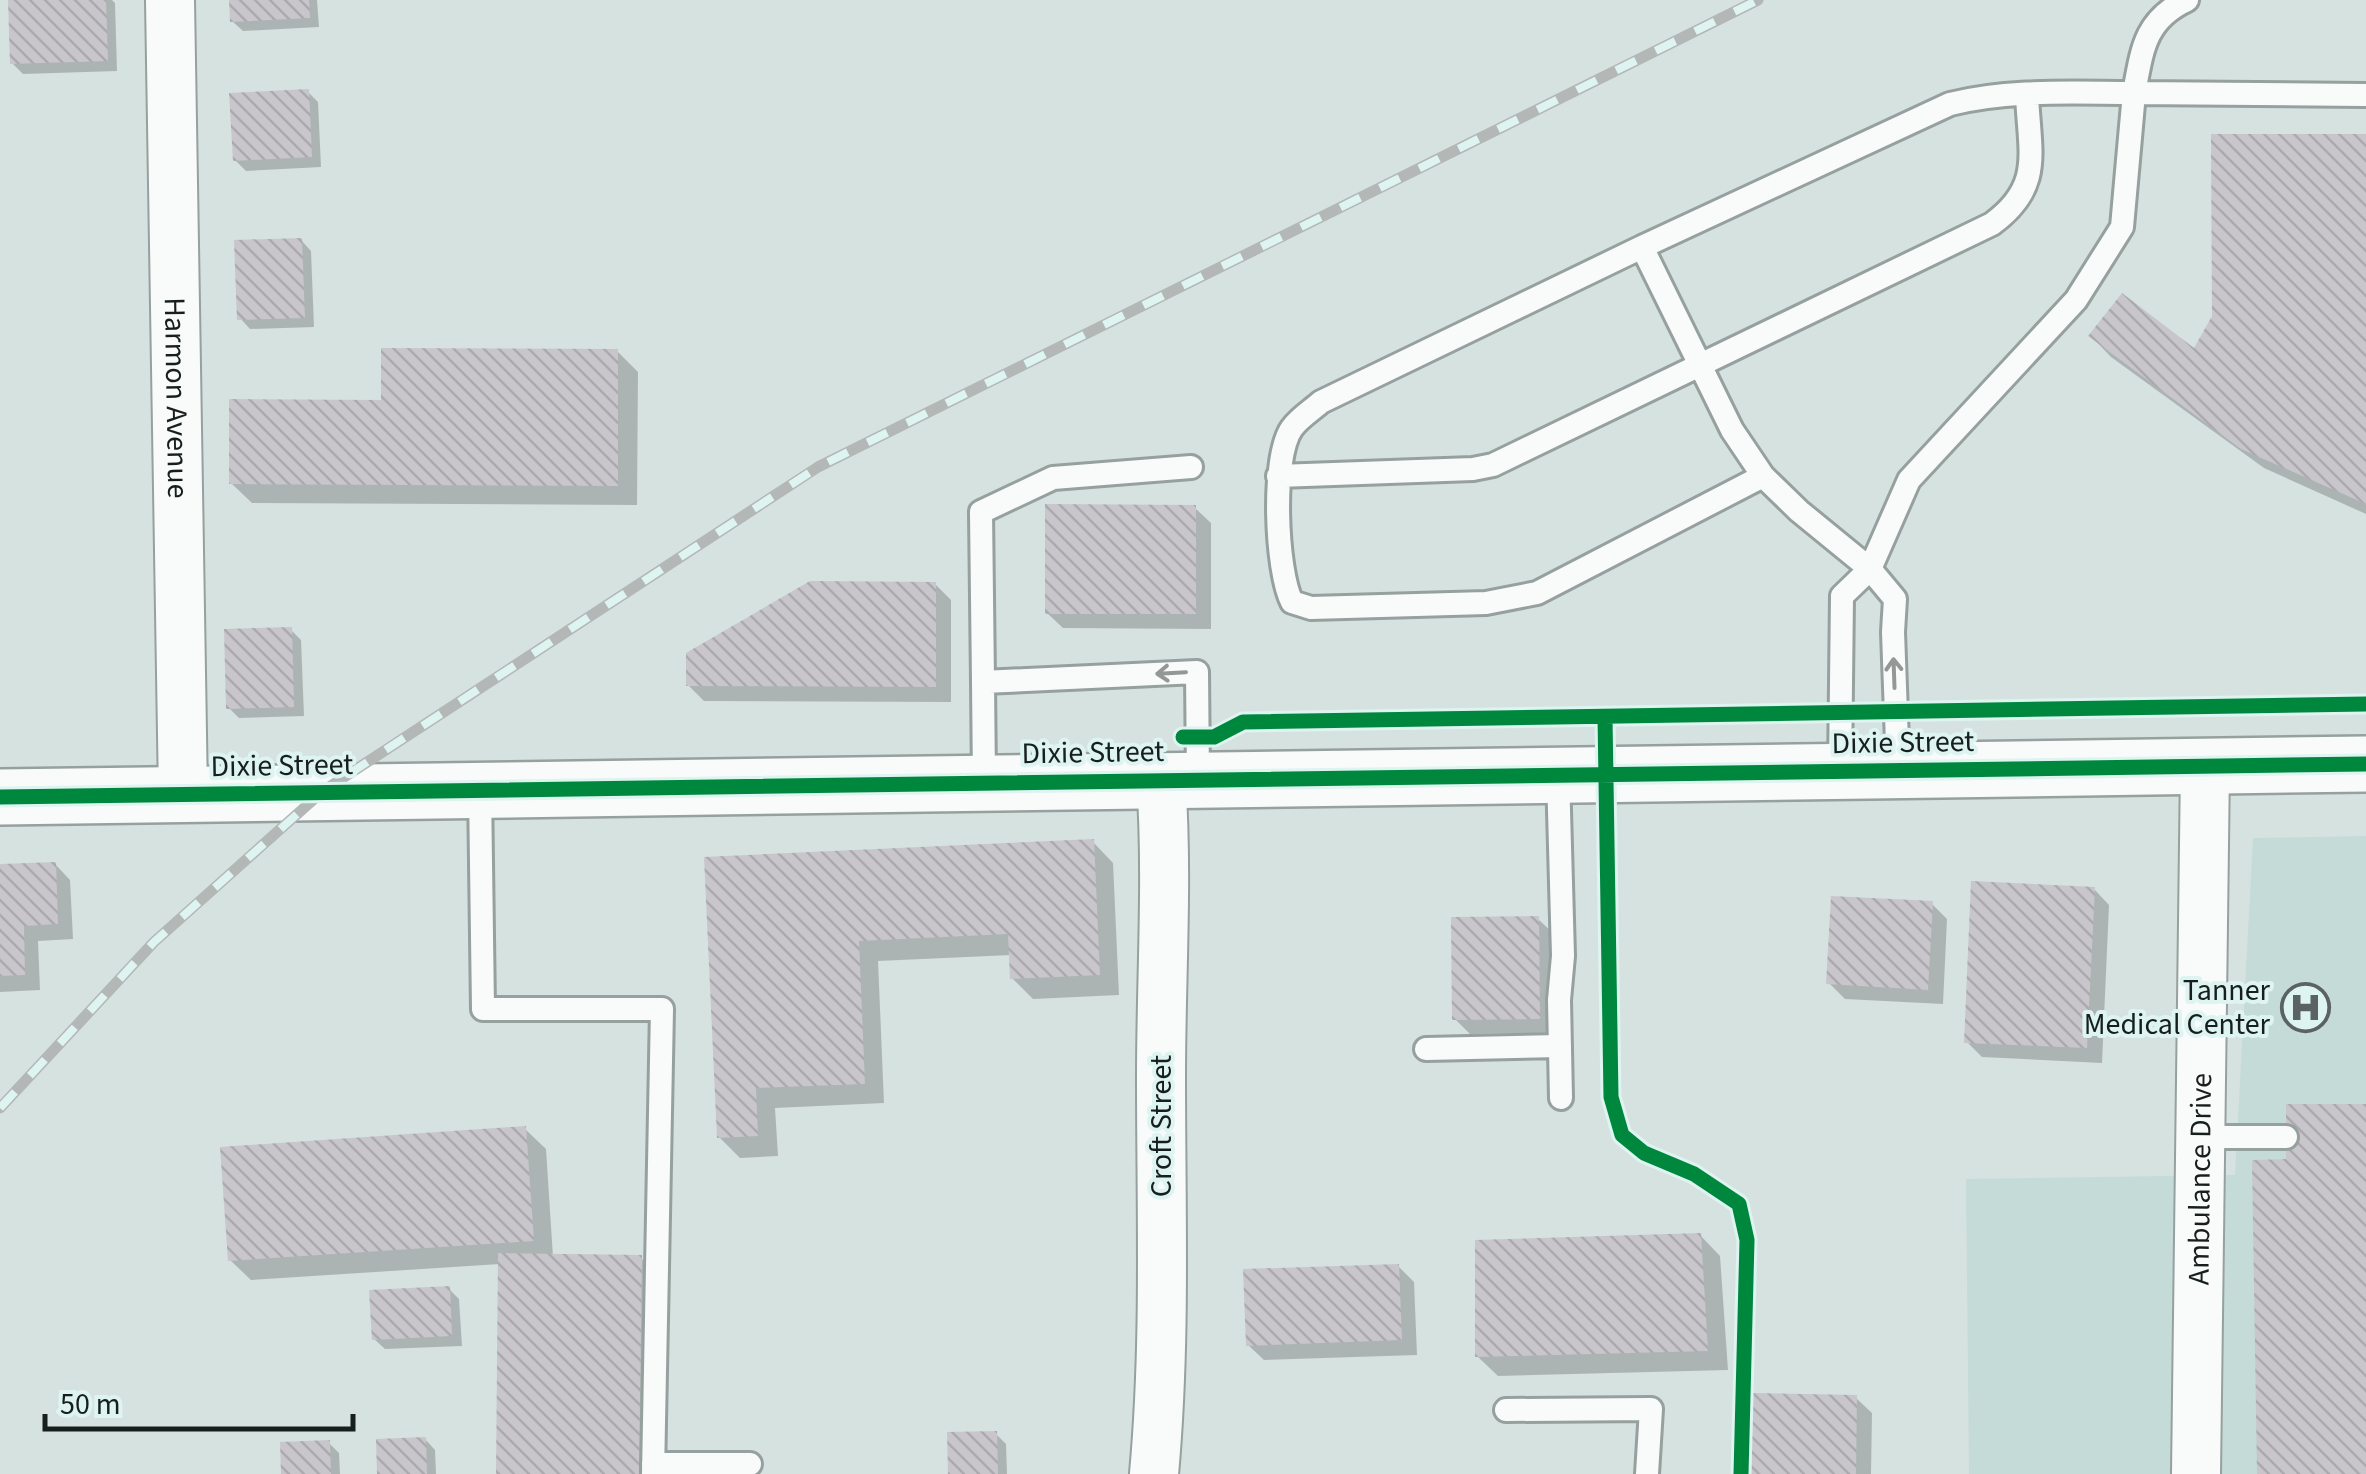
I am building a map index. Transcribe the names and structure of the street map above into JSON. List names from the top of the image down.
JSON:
{
  "streets": {
    "street": [
      "Harmon Avenue",
      "Dixie Street",
      "Croft Street",
      "Ambulance Drive"
    ]
  },
  "crossings": [
    ["Harmon Avenue", "Dixie Street"],
    ["Dixie Street", "Croft Street"],
    ["Dixie Street", "Ambulance Drive"]
  ],
  "places": {
    "hospital": ["Tanner Medical Center"]
  },
  "scale_bar": "50 m"
}
